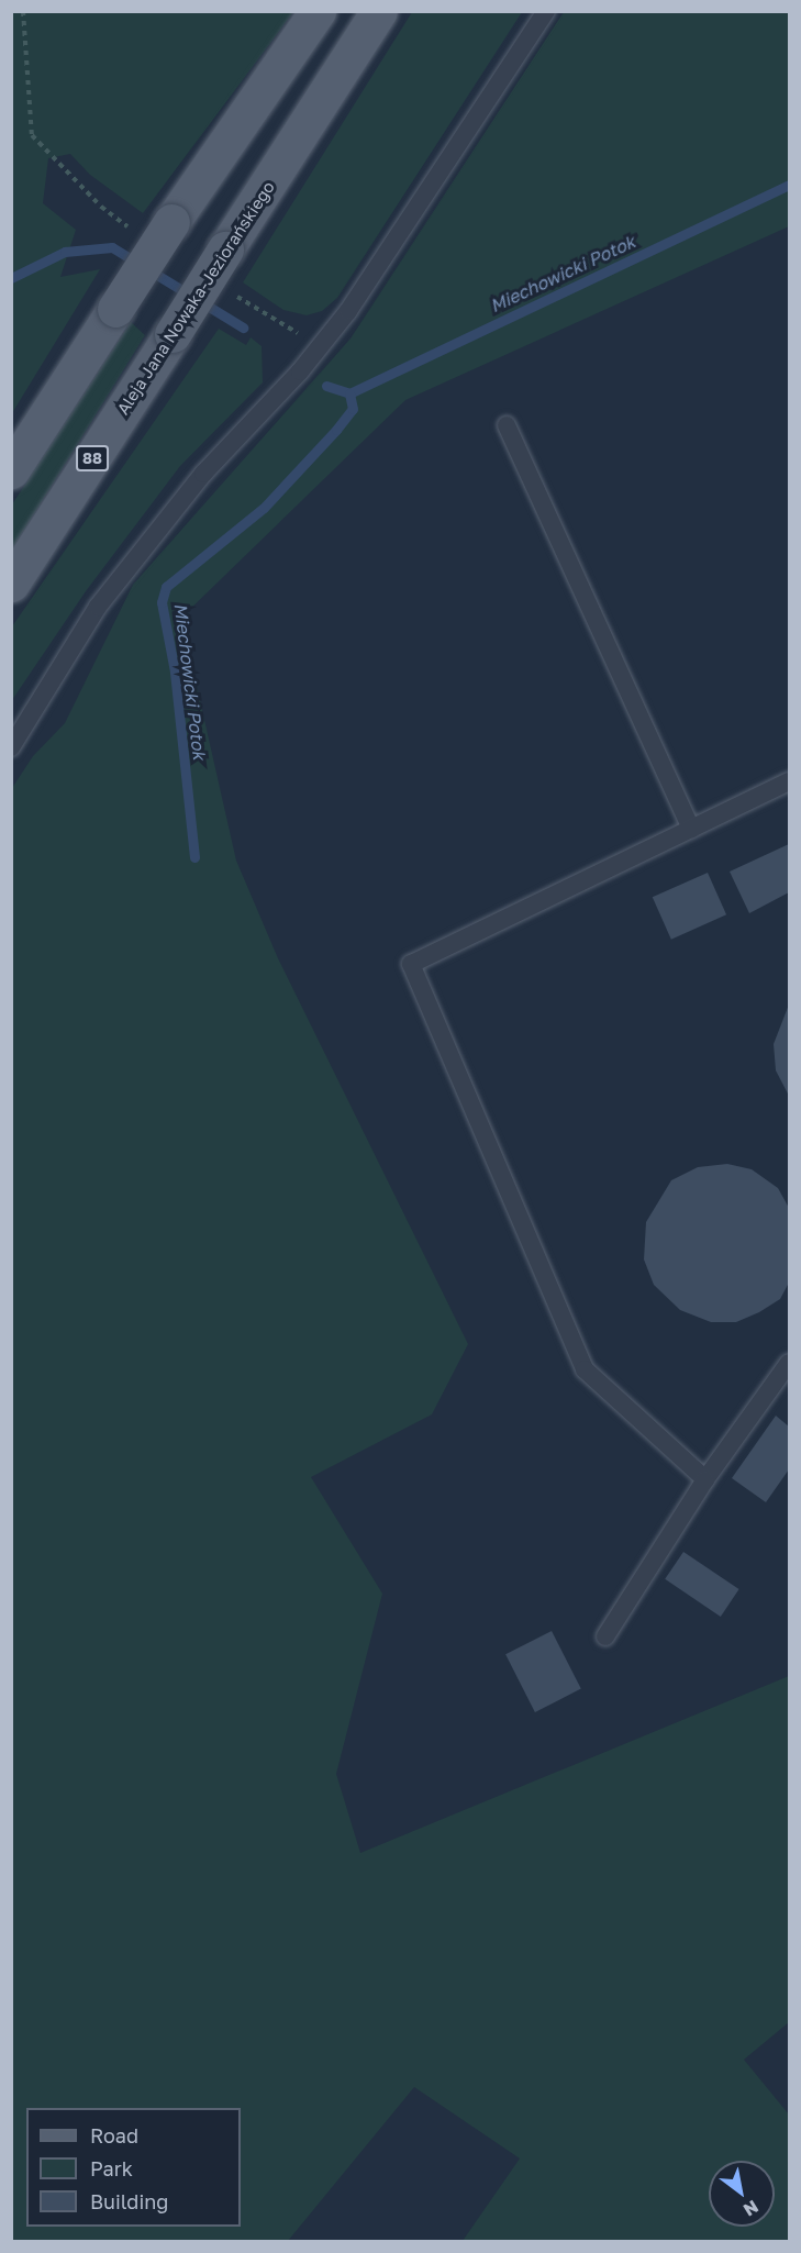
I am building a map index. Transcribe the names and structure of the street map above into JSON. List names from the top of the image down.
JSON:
{
  "streets": {
    "main road": ["Aleja Jana Nowaka-Jeziorańskiego", "88"]
  },
  "water": ["Miechowicki Potok"],
  "legend": ["Road", "Park", "Building"],
  "north": "bottom right"
}
